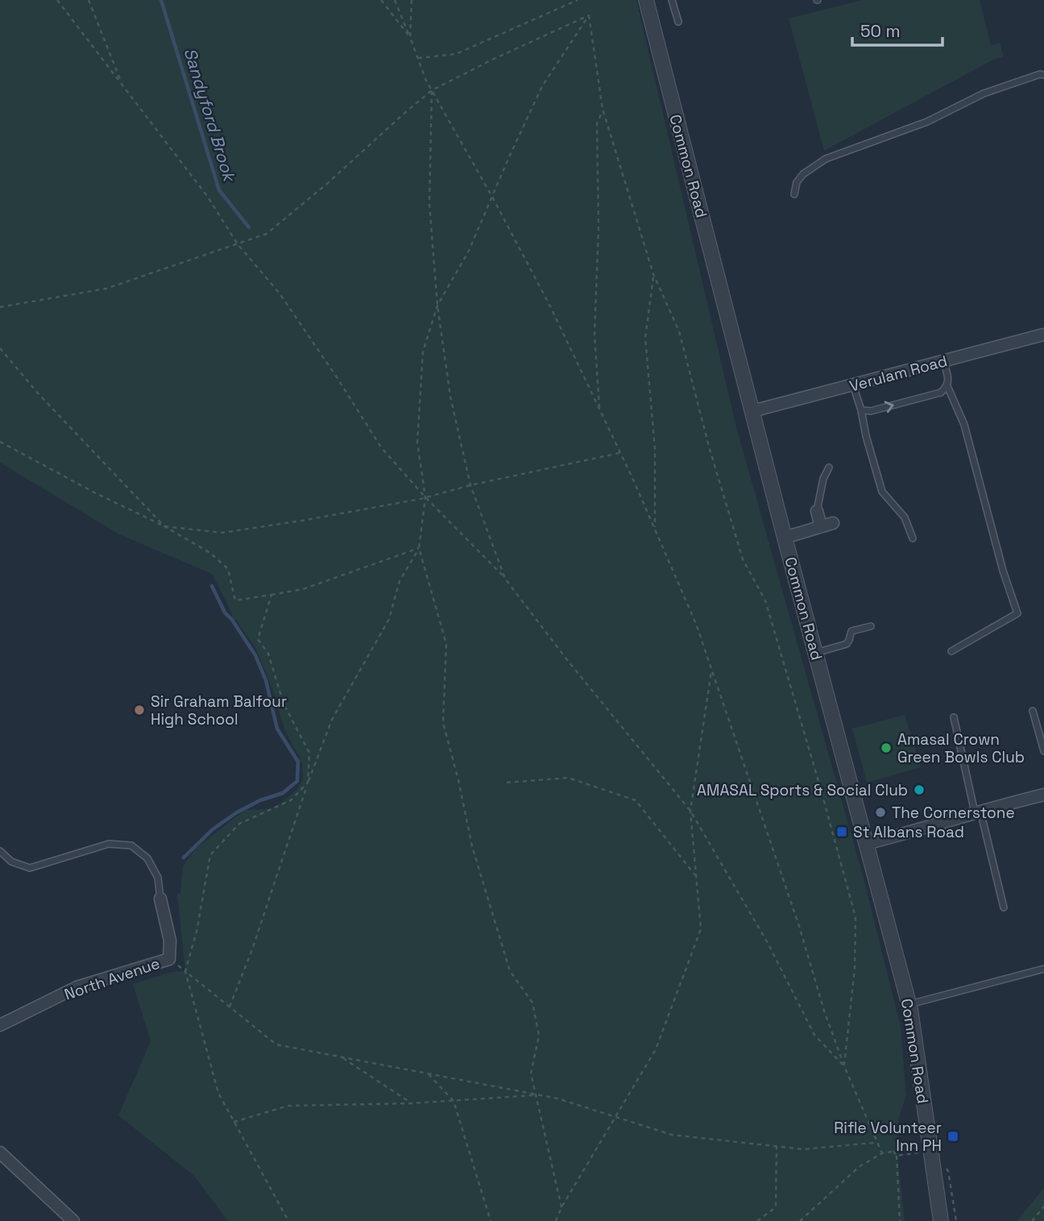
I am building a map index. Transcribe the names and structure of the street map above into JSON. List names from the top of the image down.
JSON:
{
  "streets": {
    "street": ["Common Road", "Verulam Road", "North Avenue"]
  },
  "crossings": [
    ["Common Road", "Verulam Road"]
  ],
  "water": ["Sandyford Brook"],
  "places": {
    "other": [
      "Sir Graham Balfour High School",
      "Amasal Crown Green Bowls Club",
      "AMASAL Sports & Social Club",
      "The Cornerstone"
    ],
    "transit": ["St Albans Road", "Rifle Volunteer Inn PH"]
  },
  "scale_bar": "50 m"
}
